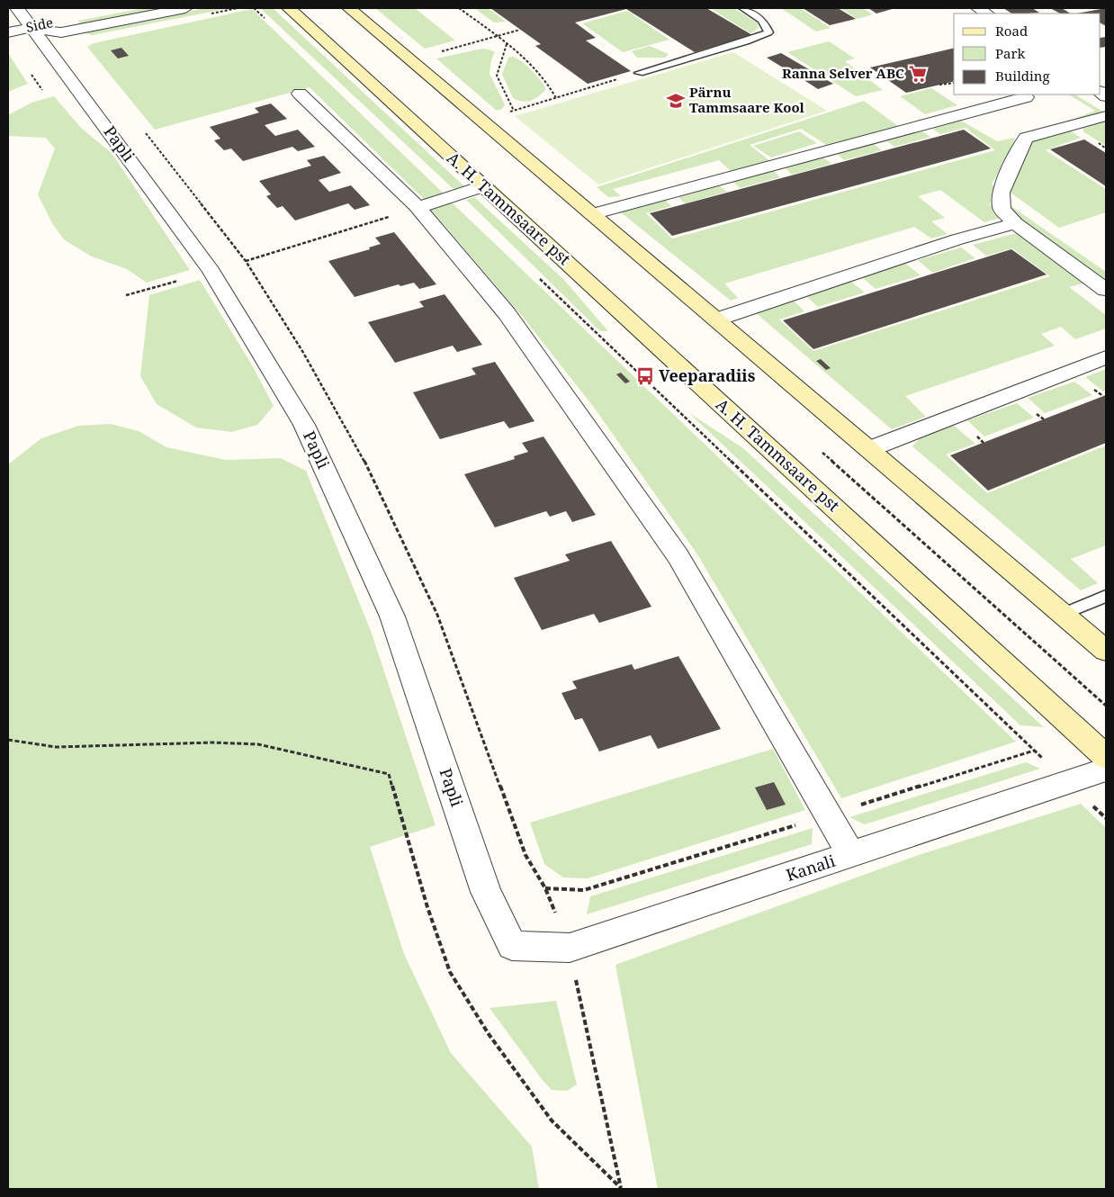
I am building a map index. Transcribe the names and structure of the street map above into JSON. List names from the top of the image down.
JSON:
{
  "streets": {
    "street": [
      "Side",
      "Papli",
      "A. H. Tammsaare pst",
      "Kanali"
    ]
  },
  "crossings": [
    ["Side", "Papli"],
    ["Papli", "Kanali"]
  ],
  "places": {
    "supermarket": ["Ranna Selver ABC"],
    "school or university": ["Pärnu Tammsaare Kool"],
    "bus stop": ["Veeparadiis"]
  },
  "legend": ["Road", "Park", "Building"]
}
